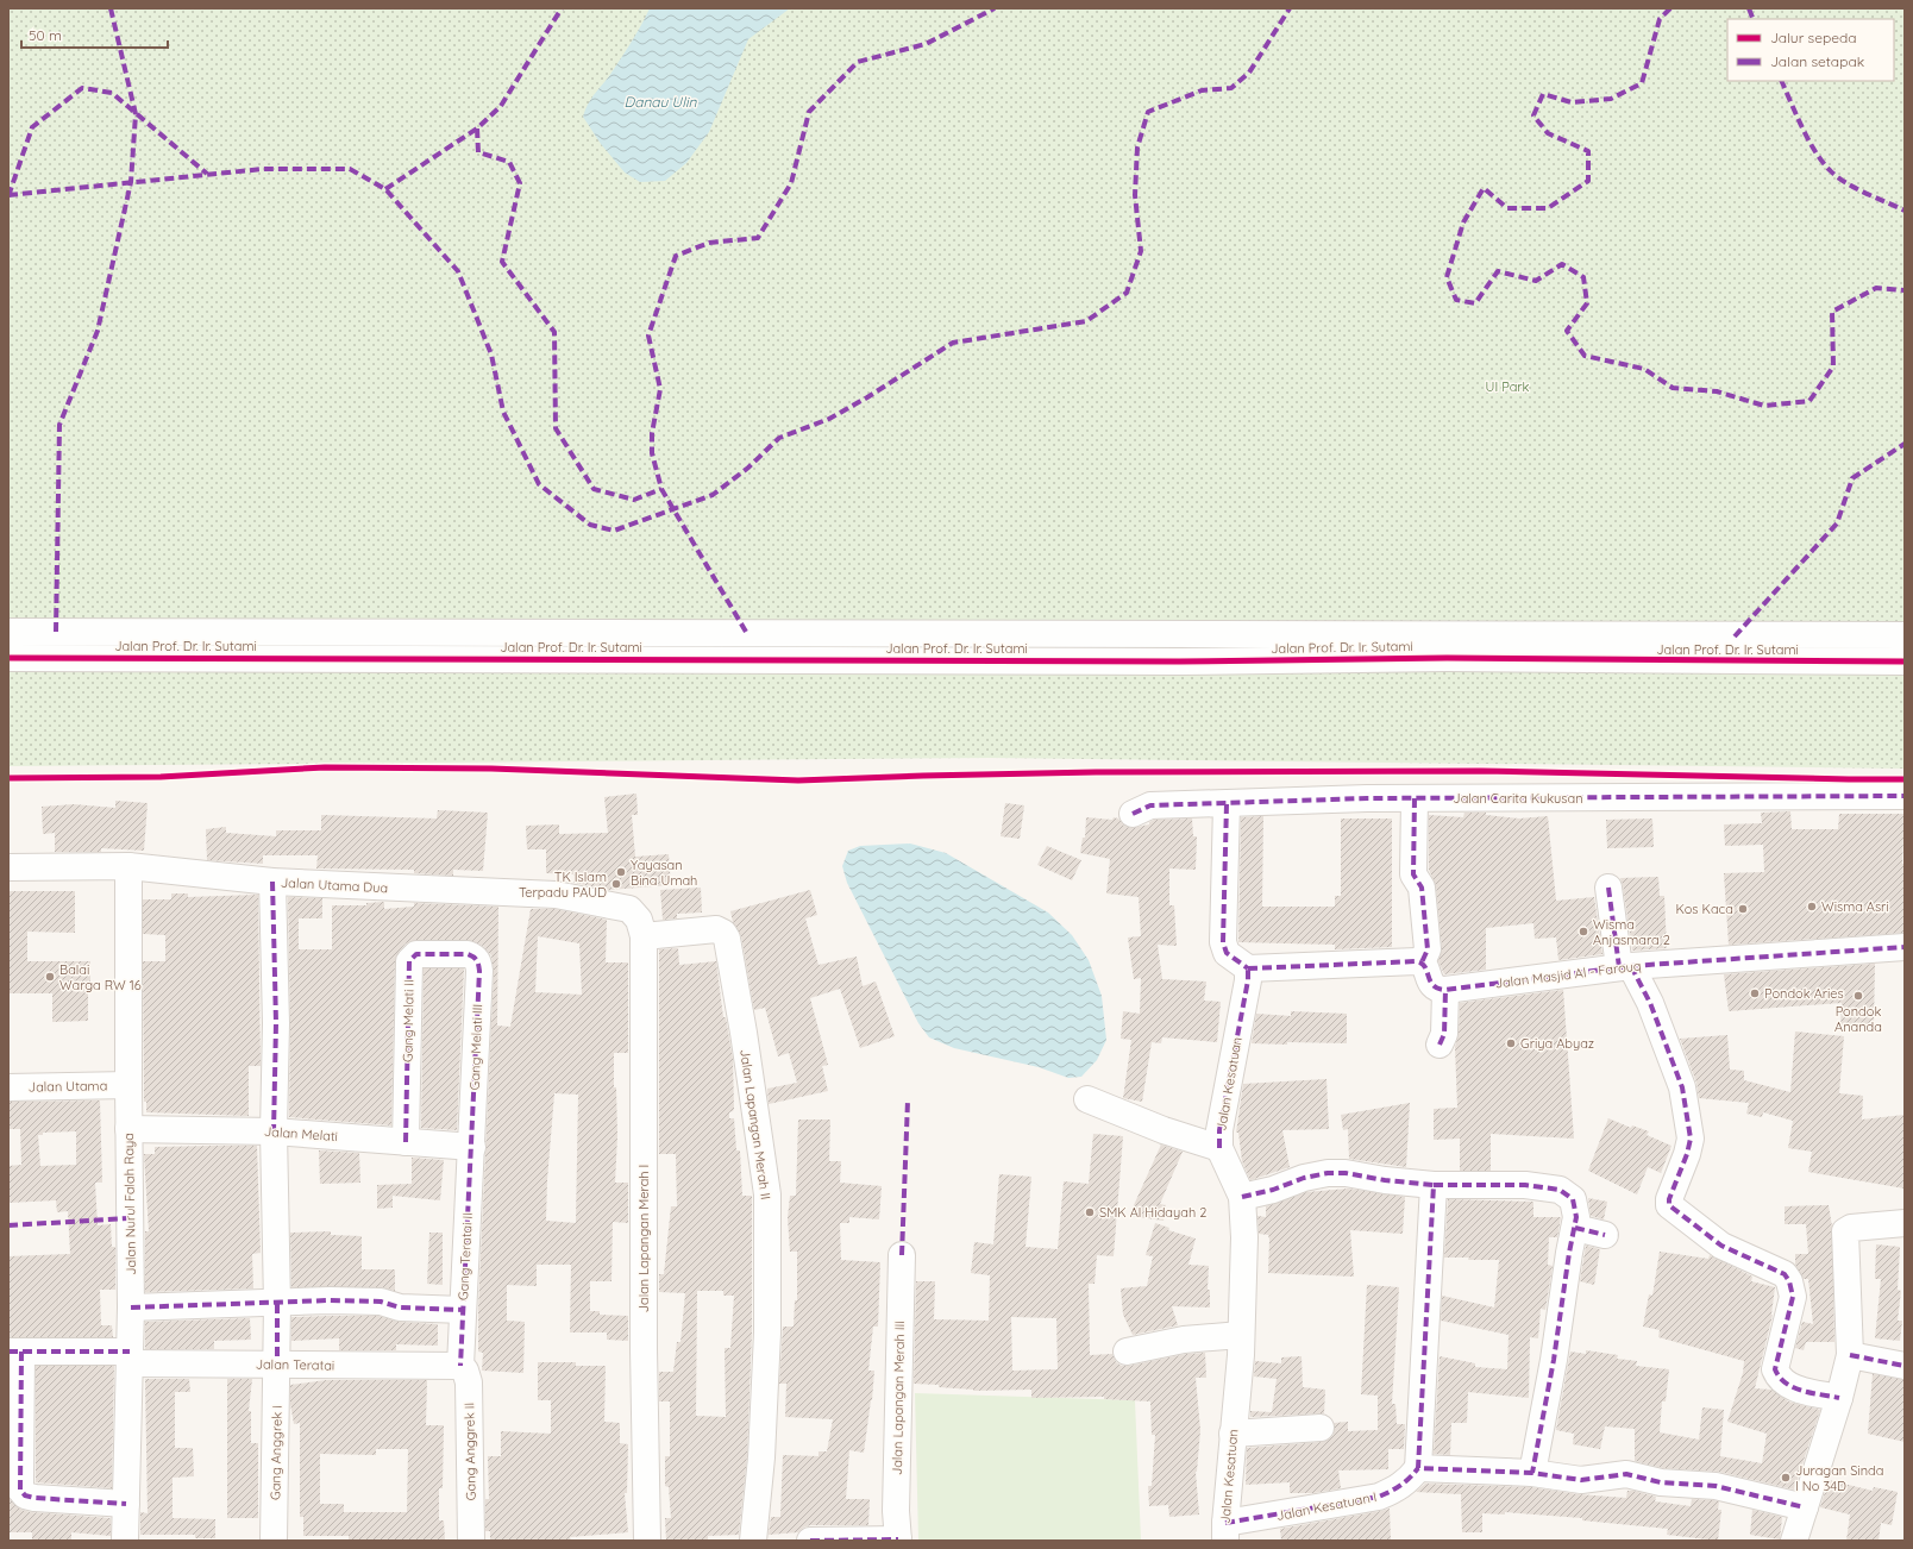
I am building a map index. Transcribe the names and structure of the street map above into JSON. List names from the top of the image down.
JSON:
{
  "streets": {
    "street": [
      "Jalan Prof. Dr. Ir. Sutami",
      "Jalan Carita Kukusan",
      "Jalan Utama Dua",
      "Jalan Masjid Al - Farouq",
      "Gang Melati II",
      "Gang Melati III",
      "Jalan Kesatuan",
      "Jalan Utama",
      "Jalan Lapangan Merah II",
      "Jalan Melati",
      "Jalan Nurul Falah Raya",
      "Jalan Lapangan Merah I",
      "Gang Teratai II",
      "Jalan Teratai",
      "Jalan Lapangan Merah III",
      "Gang Anggrek II",
      "Gang Anggrek I",
      "Jalan Kesatuan I"
    ]
  },
  "crossings": [
    ["Jalan Utama Dua", "Jalan Lapangan Merah II"],
    ["Jalan Utama Dua", "Jalan Nurul Falah Raya"],
    ["Jalan Utama Dua", "Jalan Lapangan Merah I"],
    ["Jalan Utama Dua", "Gang Anggrek I"],
    ["Gang Melati II", "Gang Melati III"],
    ["Gang Melati II", "Jalan Melati"],
    ["Gang Melati III", "Jalan Melati"],
    ["Gang Melati III", "Gang Teratai II"],
    ["Jalan Kesatuan", "Jalan Kesatuan I"],
    ["Jalan Utama", "Jalan Nurul Falah Raya"],
    ["Jalan Lapangan Merah II", "Jalan Lapangan Merah I"],
    ["Jalan Melati", "Jalan Nurul Falah Raya"],
    ["Jalan Melati", "Gang Teratai II"],
    ["Jalan Melati", "Gang Anggrek I"],
    ["Jalan Nurul Falah Raya", "Jalan Teratai"],
    ["Gang Teratai II", "Jalan Teratai"],
    ["Gang Teratai II", "Gang Anggrek II"],
    ["Jalan Teratai", "Gang Anggrek II"],
    ["Jalan Teratai", "Gang Anggrek I"]
  ],
  "water": ["Danau Ulin"],
  "parks": ["UI Park"],
  "places": [
    "Yayasan Bina Umah",
    "TK Islam Terpadu PAUD",
    "Wisma Asri",
    "Kos Kaca",
    "Wisma Anjasmara 2",
    "Balai Warga RW 16",
    "Pondok Aries",
    "Pondok Ananda",
    "Griya Abyaz",
    "SMK Al Hidayah 2",
    "Juragan Sinda I No 34D"
  ],
  "legend": ["Jalur sepeda", "Jalan setapak"],
  "scale_bar": "50 m"
}
